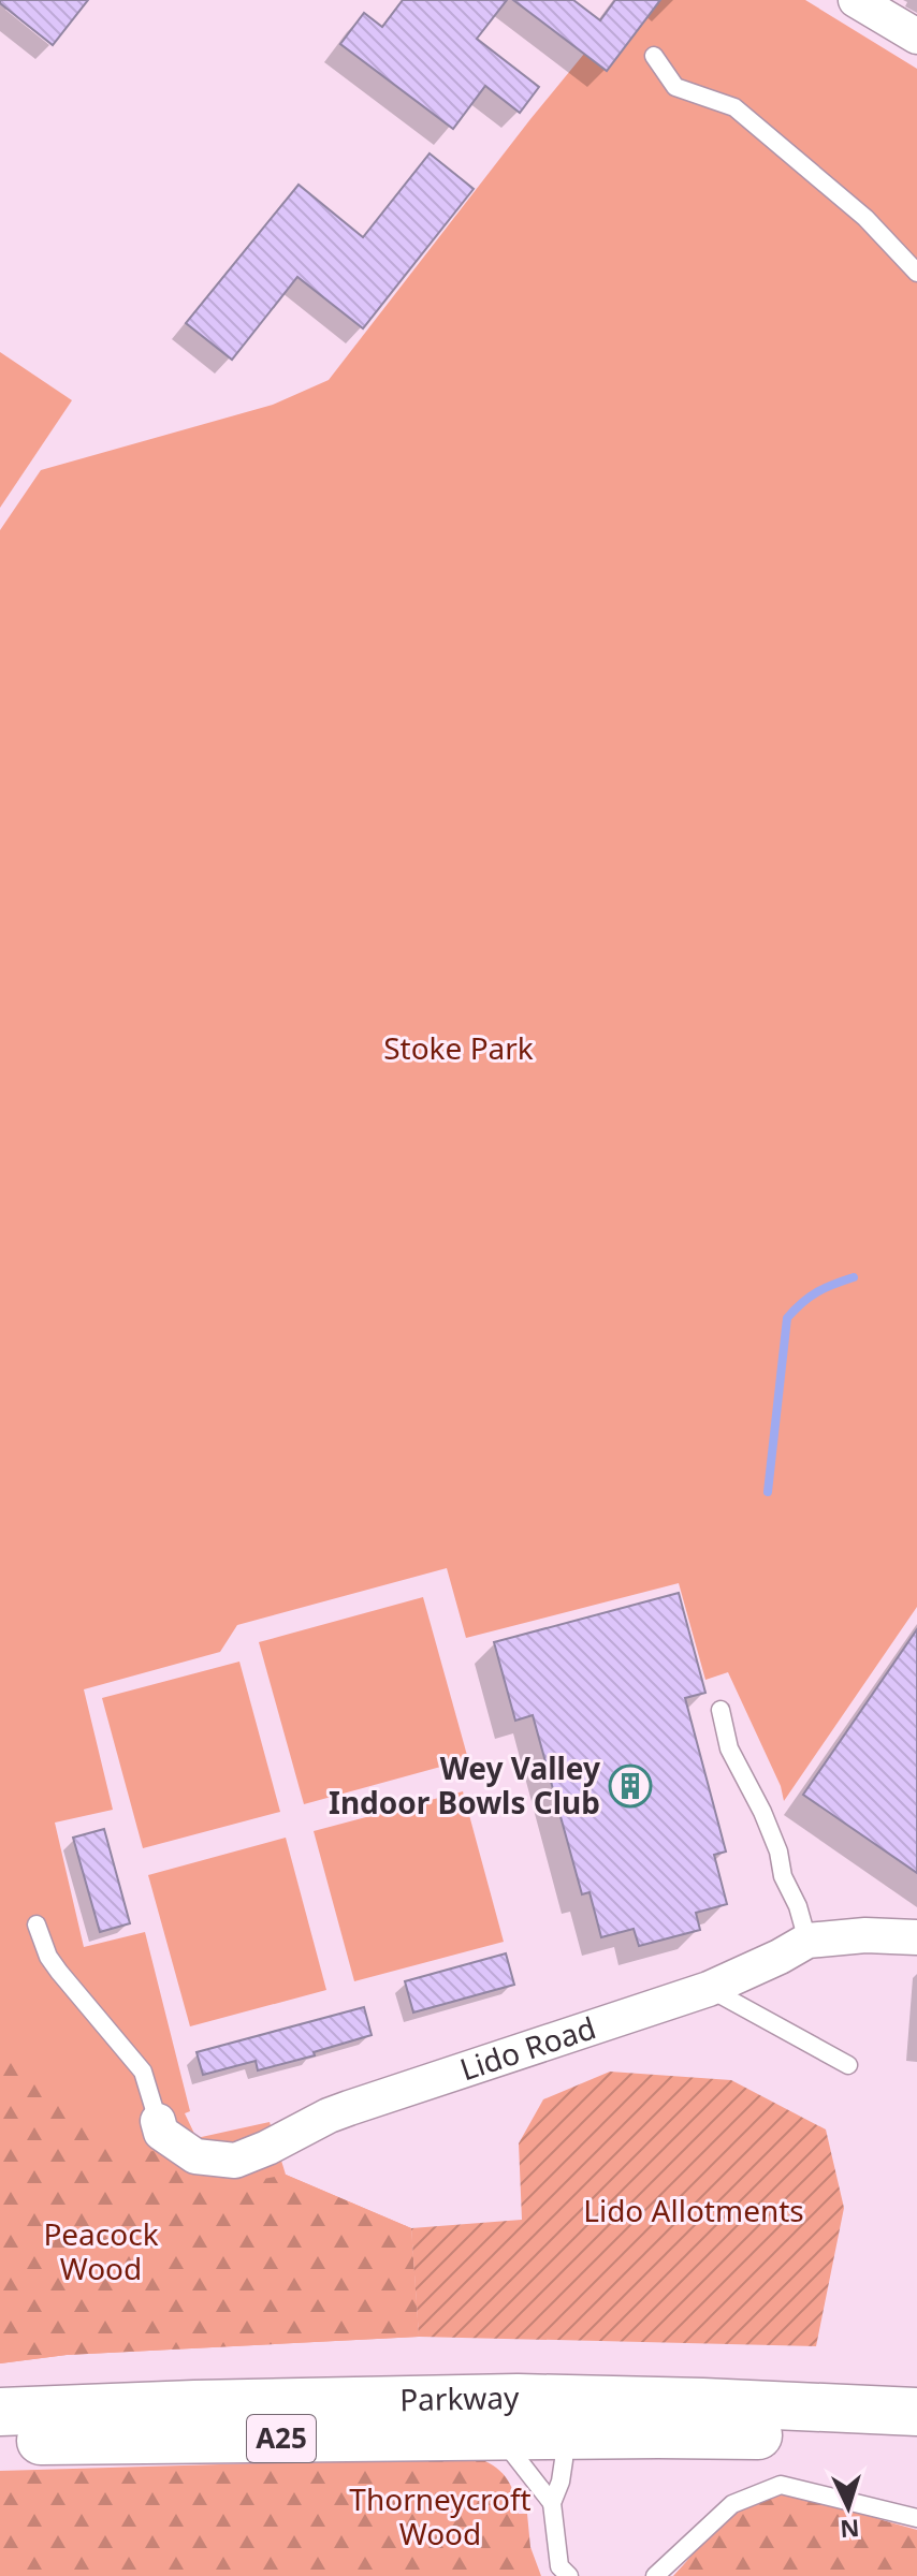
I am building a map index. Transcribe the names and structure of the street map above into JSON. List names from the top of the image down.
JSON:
{
  "streets": {
    "main road": ["Parkway", "A25"],
    "street": ["Lido Road"]
  },
  "parks": [
    "Stoke Park",
    "Lido Allotments",
    "Peacock Wood",
    "Thorneycroft Wood"
  ],
  "places": {
    "building": ["Wey Valley Indoor Bowls Club"]
  },
  "north": "bottom"
}
